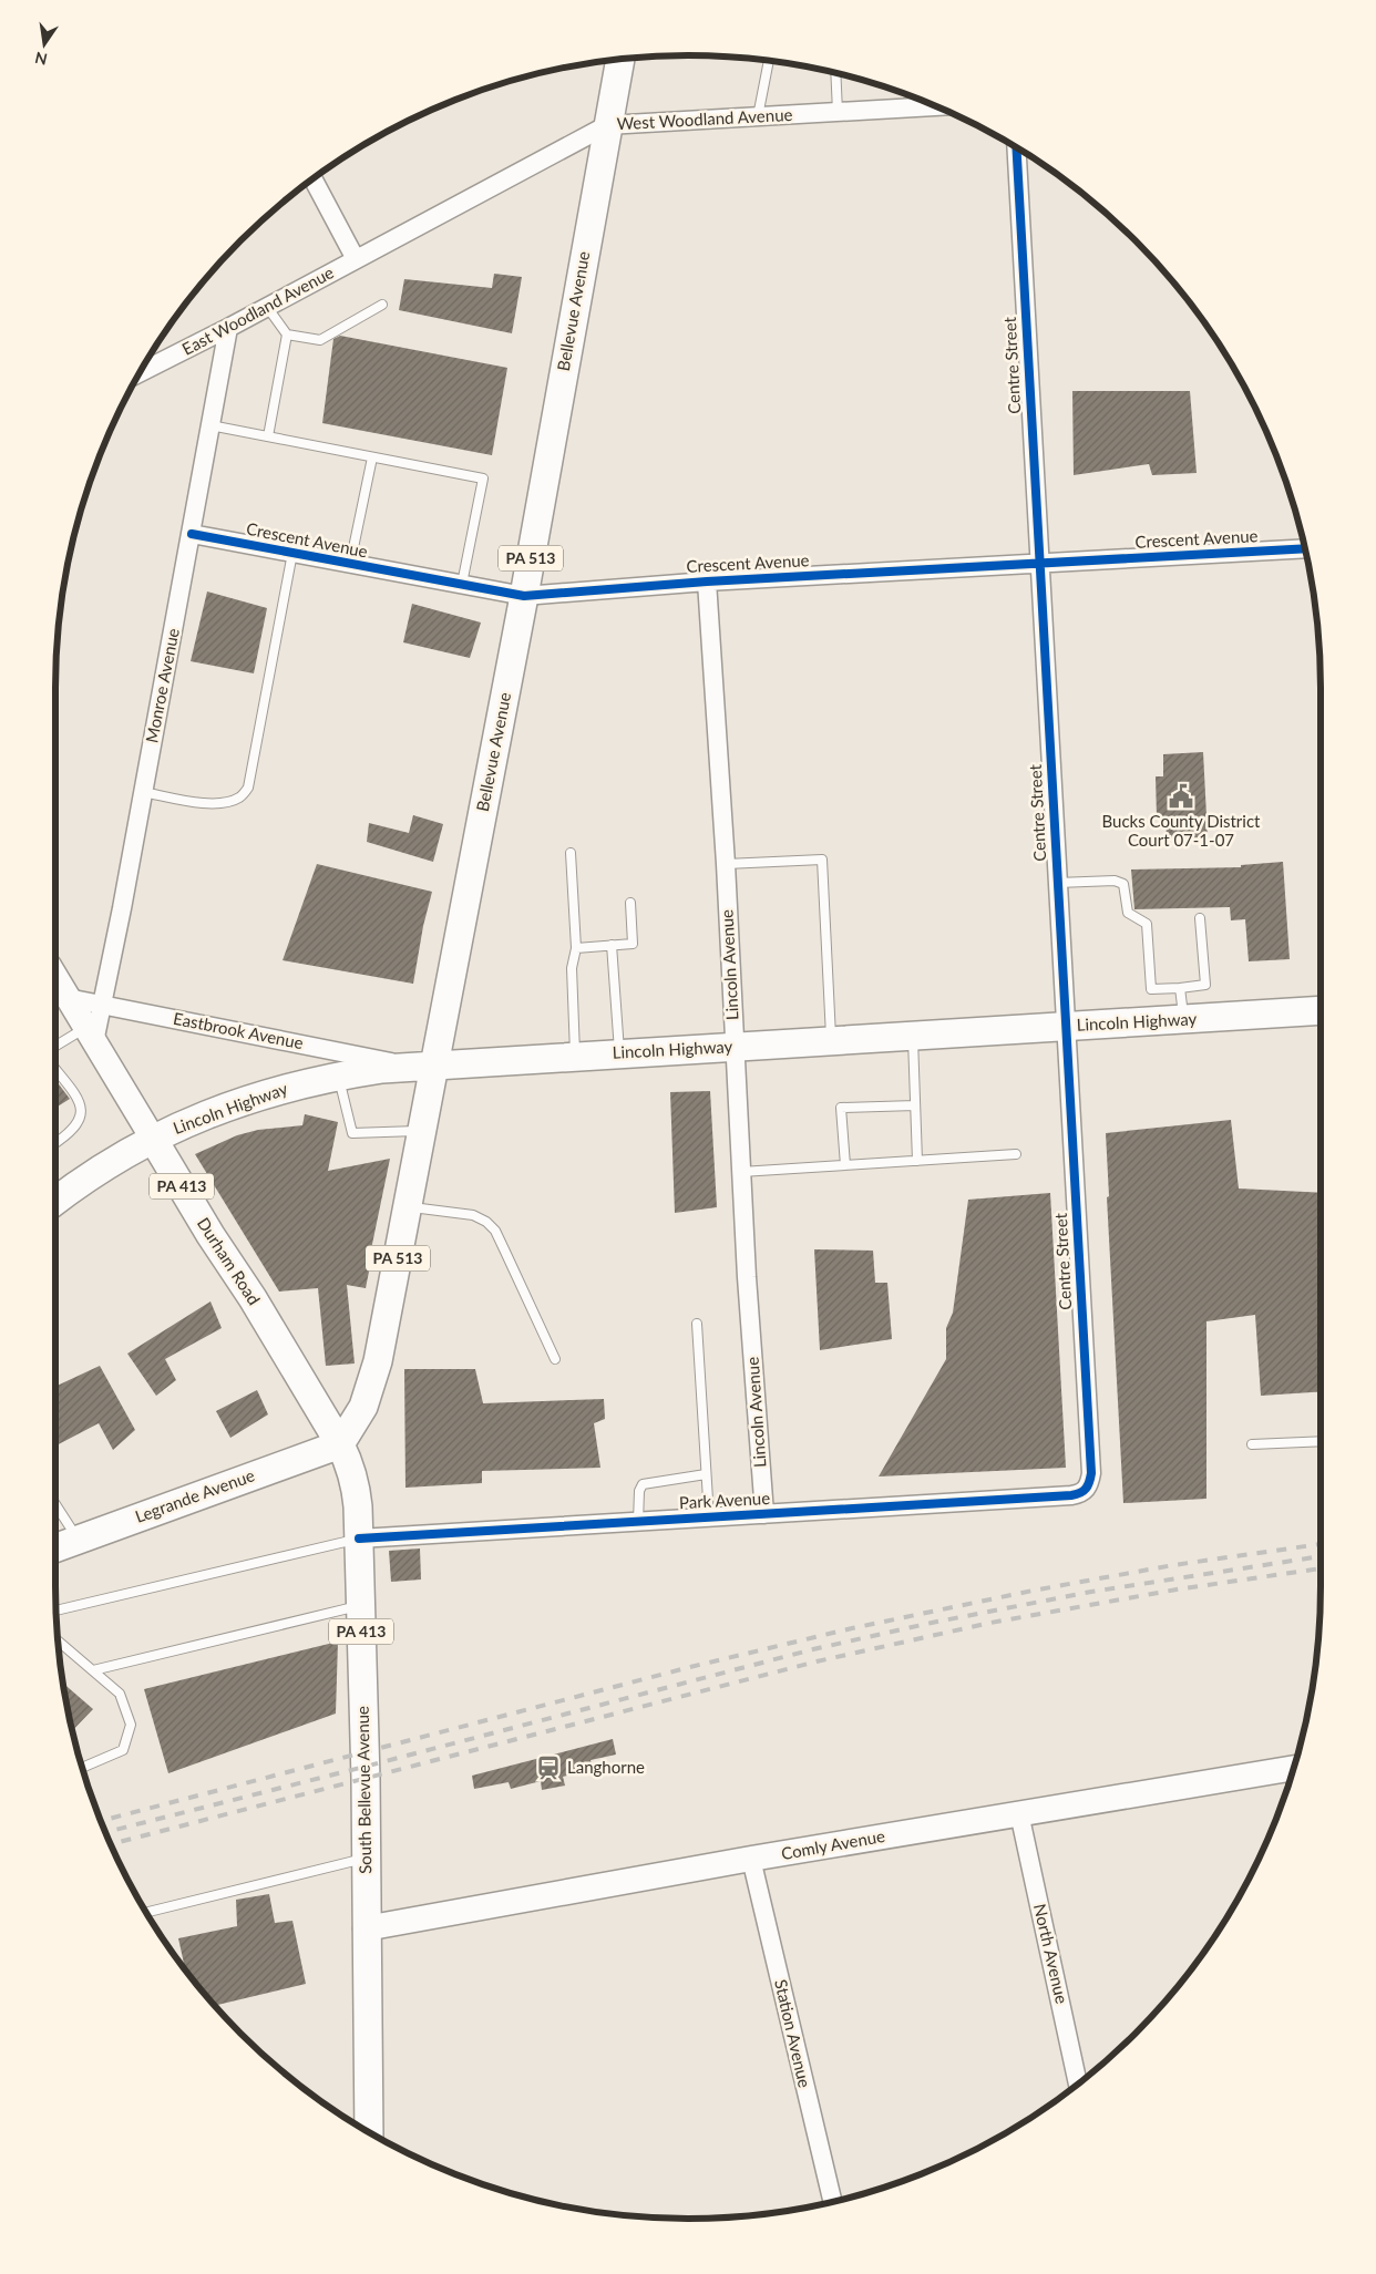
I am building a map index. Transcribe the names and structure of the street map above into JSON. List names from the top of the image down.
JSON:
{
  "streets": {
    "main road": [
      "Bellevue Avenue",
      "PA 513",
      "Lincoln Highway",
      "PA 413",
      "Durham Road",
      "Legrande Avenue",
      "South Bellevue Avenue"
    ],
    "street": [
      "West Woodland Avenue",
      "East Woodland Avenue",
      "Centre Street",
      "Crescent Avenue",
      "Monroe Avenue",
      "Lincoln Avenue",
      "Eastbrook Avenue",
      "Park Avenue",
      "Comly Avenue",
      "North Avenue",
      "Station Avenue"
    ]
  },
  "crossings": [
    ["West Woodland Avenue", "East Woodland Avenue"],
    ["West Woodland Avenue", "Bellevue Avenue"],
    ["East Woodland Avenue", "Monroe Avenue"],
    ["Bellevue Avenue", "Crescent Avenue"],
    ["Bellevue Avenue", "Lincoln Highway"],
    ["Bellevue Avenue", "Eastbrook Avenue"],
    ["Bellevue Avenue", "Durham Road"],
    ["Bellevue Avenue", "Legrande Avenue"],
    ["Bellevue Avenue", "South Bellevue Avenue"],
    ["Centre Street", "Crescent Avenue"],
    ["Centre Street", "Lincoln Highway"],
    ["Centre Street", "Park Avenue"],
    ["Crescent Avenue", "Monroe Avenue"],
    ["Crescent Avenue", "Lincoln Avenue"],
    ["Monroe Avenue", "Eastbrook Avenue"],
    ["Monroe Avenue", "Durham Road"],
    ["Lincoln Avenue", "Lincoln Highway"],
    ["Lincoln Avenue", "Park Avenue"],
    ["Lincoln Highway", "Eastbrook Avenue"],
    ["Lincoln Highway", "Durham Road"],
    ["Eastbrook Avenue", "Durham Road"],
    ["Durham Road", "Legrande Avenue"],
    ["Durham Road", "South Bellevue Avenue"],
    ["Legrande Avenue", "South Bellevue Avenue"],
    ["Park Avenue", "South Bellevue Avenue"],
    ["South Bellevue Avenue", "Comly Avenue"],
    ["Comly Avenue", "North Avenue"],
    ["Comly Avenue", "Station Avenue"]
  ],
  "places": {
    "public building": ["Bucks County District Court 07-1-07"],
    "station": ["Langhorne"]
  },
  "north": "bottom"
}
